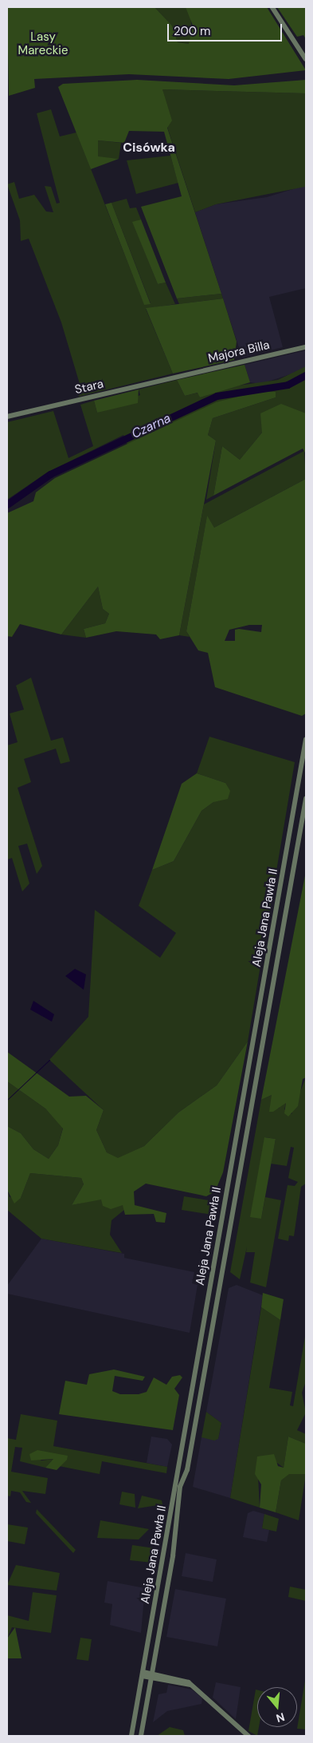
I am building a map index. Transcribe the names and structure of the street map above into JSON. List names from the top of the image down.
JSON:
{
  "streets": {
    "main road": ["Majora Billa", "Stara", "Aleja Jana Pawła II"]
  },
  "crossings": [
    ["Majora Billa", "Stara"]
  ],
  "districts": ["Cisówka"],
  "water": ["Czarna"],
  "parks": ["Lasy Mareckie"],
  "scale_bar": "200 m",
  "north": "bottom"
}
